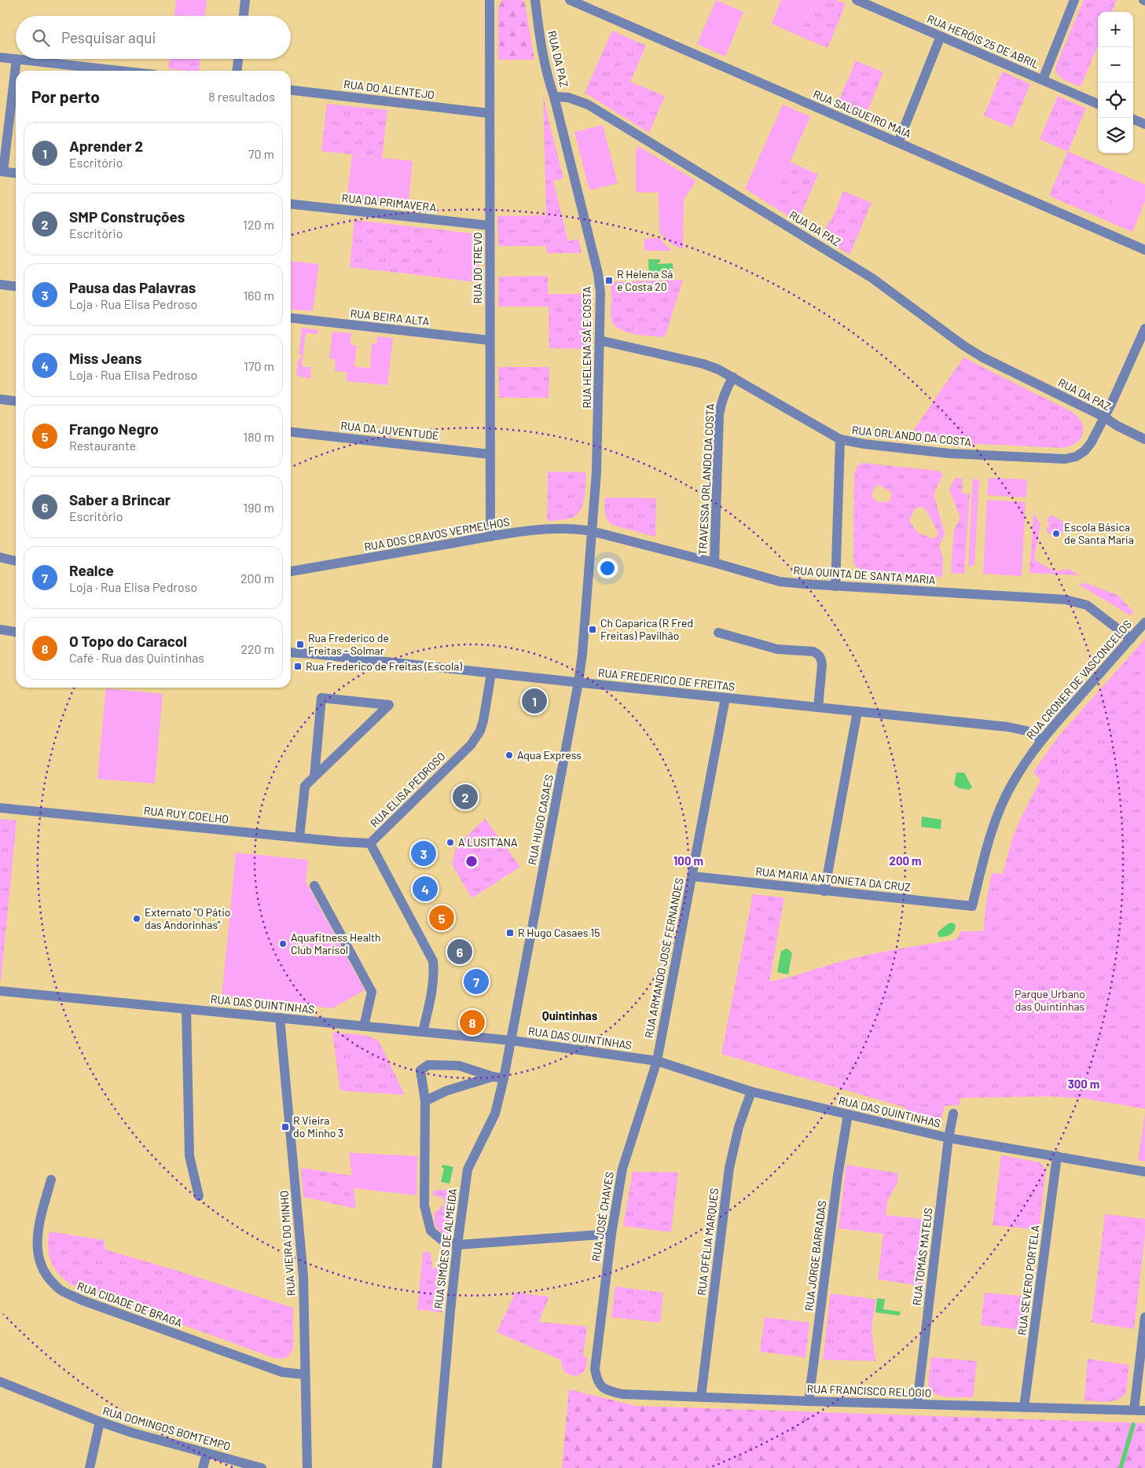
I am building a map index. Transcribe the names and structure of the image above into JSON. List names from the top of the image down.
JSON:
{
  "streets": {
    "street": [
      "RUA HERÓIS 25 DE ABRIL",
      "RUA DA PAZ",
      "RUA DO ALENTEJO",
      "RUA SALGUEIRO MAIA",
      "RUA DA PRIMAVERA",
      "RUA DO TREVO",
      "RUA BEIRA ALTA",
      "RUA HELENA SÁ E COSTA",
      "RUA DA JUVENTUDE",
      "RUA ORLANDO DA COSTA",
      "TRAVESSA ORLANDO DA COSTA",
      "RUA DOS CRAVOS VERMELHOS",
      "RUA QUINTA DE SANTA MARIA",
      "RUA FREDERICO DE FREITAS",
      "RUA CRONER DE VASCONCELOS",
      "RUA ELISA PEDROSO",
      "RUA RUY COELHO",
      "RUA HUGO CASAES",
      "RUA MARIA ANTONIETA DA CRUZ",
      "RUA ARMANDO JOSÉ FERNANDES",
      "RUA DAS QUINTINHAS",
      "RUA JOSÉ CHAVES",
      "RUA OFÉLIA MARQUES",
      "RUA VIEIRA DO MINHO",
      "RUA SIMÕES DE ALMEIDA",
      "RUA JORGE BARRADAS",
      "RUA TOMÁS MATEUS",
      "RUA SEVERO PORTELA",
      "RUA CIDADE DE BRAGA",
      "RUA FRANCISCO RELÓGIO",
      "RUA DOMINGOS BOMTEMPO"
    ]
  },
  "crossings": [
    ["RUA DA PAZ", "RUA HELENA SÁ E COSTA"],
    ["RUA DA PAZ", "RUA ORLANDO DA COSTA"],
    ["RUA DO ALENTEJO", "RUA DO TREVO"],
    ["RUA DA PRIMAVERA", "RUA DO TREVO"],
    ["RUA DO TREVO", "RUA BEIRA ALTA"],
    ["RUA DO TREVO", "RUA DA JUVENTUDE"],
    ["RUA DO TREVO", "RUA DOS CRAVOS VERMELHOS"],
    ["RUA HELENA SÁ E COSTA", "RUA ORLANDO DA COSTA"],
    ["RUA HELENA SÁ E COSTA", "RUA DOS CRAVOS VERMELHOS"],
    ["RUA HELENA SÁ E COSTA", "RUA QUINTA DE SANTA MARIA"],
    ["RUA HELENA SÁ E COSTA", "RUA HUGO CASAES"],
    ["RUA ORLANDO DA COSTA", "TRAVESSA ORLANDO DA COSTA"],
    ["TRAVESSA ORLANDO DA COSTA", "RUA QUINTA DE SANTA MARIA"],
    ["RUA DOS CRAVOS VERMELHOS", "RUA QUINTA DE SANTA MARIA"],
    ["RUA DOS CRAVOS VERMELHOS", "RUA HUGO CASAES"],
    ["RUA QUINTA DE SANTA MARIA", "RUA CRONER DE VASCONCELOS"],
    ["RUA QUINTA DE SANTA MARIA", "RUA HUGO CASAES"],
    ["RUA FREDERICO DE FREITAS", "RUA CRONER DE VASCONCELOS"],
    ["RUA FREDERICO DE FREITAS", "RUA ELISA PEDROSO"],
    ["RUA FREDERICO DE FREITAS", "RUA HUGO CASAES"],
    ["RUA FREDERICO DE FREITAS", "RUA ARMANDO JOSÉ FERNANDES"],
    ["RUA CRONER DE VASCONCELOS", "RUA MARIA ANTONIETA DA CRUZ"],
    ["RUA ELISA PEDROSO", "RUA RUY COELHO"],
    ["RUA ELISA PEDROSO", "RUA DAS QUINTINHAS"],
    ["RUA HUGO CASAES", "RUA DAS QUINTINHAS"],
    ["RUA HUGO CASAES", "RUA SIMÕES DE ALMEIDA"],
    ["RUA MARIA ANTONIETA DA CRUZ", "RUA ARMANDO JOSÉ FERNANDES"],
    ["RUA ARMANDO JOSÉ FERNANDES", "RUA DAS QUINTINHAS"],
    ["RUA ARMANDO JOSÉ FERNANDES", "RUA JOSÉ CHAVES"],
    ["RUA DAS QUINTINHAS", "RUA JOSÉ CHAVES"],
    ["RUA DAS QUINTINHAS", "RUA OFÉLIA MARQUES"],
    ["RUA DAS QUINTINHAS", "RUA VIEIRA DO MINHO"],
    ["RUA DAS QUINTINHAS", "RUA SIMÕES DE ALMEIDA"],
    ["RUA DAS QUINTINHAS", "RUA JORGE BARRADAS"],
    ["RUA DAS QUINTINHAS", "RUA TOMÁS MATEUS"],
    ["RUA DAS QUINTINHAS", "RUA SEVERO PORTELA"],
    ["RUA JOSÉ CHAVES", "RUA FRANCISCO RELÓGIO"],
    ["RUA OFÉLIA MARQUES", "RUA FRANCISCO RELÓGIO"],
    ["RUA VIEIRA DO MINHO", "RUA CIDADE DE BRAGA"],
    ["RUA JORGE BARRADAS", "RUA FRANCISCO RELÓGIO"],
    ["RUA TOMÁS MATEUS", "RUA FRANCISCO RELÓGIO"],
    ["RUA SEVERO PORTELA", "RUA FRANCISCO RELÓGIO"]
  ],
  "districts": ["Quintinhas"],
  "parks": ["Parque Urbano das Quintinhas"],
  "places": {
    "transit": [
      "R Helena Sá e Costa 20",
      "Ch Caparica (R Fred Freitas) Pavilhão",
      "Rua Frederico de Freitas - Solmar",
      "Rua Frederico de Freitas (Escola)",
      "R Hugo Casaes 15",
      "R Vieira do Minho 3"
    ],
    "other": [
      "Escola Básica de Santa Maria",
      "Aqua Express",
      "A LUSIT'ANA",
      "Externato \"O Pátio das Andorinhas\"",
      "Aquafitness Health Club Marisol"
    ]
  },
  "page": {
    "map_buttons": ["+", "−"],
    "search": "Pesquisar aqui",
    "heading": ["Por perto", "8 resultados"],
    "list": [
      {
        "mark": "1",
        "name": "Aprender 2",
        "note": "Escritório",
        "value": "70 m"
      },
      {
        "mark": "2",
        "name": "SMP Construções",
        "note": "Escritório",
        "value": "120 m"
      },
      {
        "mark": "3",
        "name": "Pausa das Palavras",
        "note": "Loja · Rua Elisa Pedroso",
        "value": "160 m"
      },
      {
        "mark": "4",
        "name": "Miss Jeans",
        "note": "Loja · Rua Elisa Pedroso",
        "value": "170 m"
      },
      {
        "mark": "5",
        "name": "Frango Negro",
        "note": "Restaurante",
        "value": "180 m"
      },
      {
        "mark": "6",
        "name": "Saber a Brincar",
        "note": "Escritório",
        "value": "190 m"
      },
      {
        "mark": "7",
        "name": "Realce",
        "note": "Loja · Rua Elisa Pedroso",
        "value": "200 m"
      },
      {
        "mark": "8",
        "name": "O Topo do Caracol",
        "note": "Café · Rua das Quintinhas",
        "value": "220 m"
      }
    ],
    "pins": [
      "1",
      "2",
      "3",
      "4",
      "5",
      "6",
      "7",
      "8"
    ]
  },
  "rings": ["100 m", "200 m", "300 m"]
}
